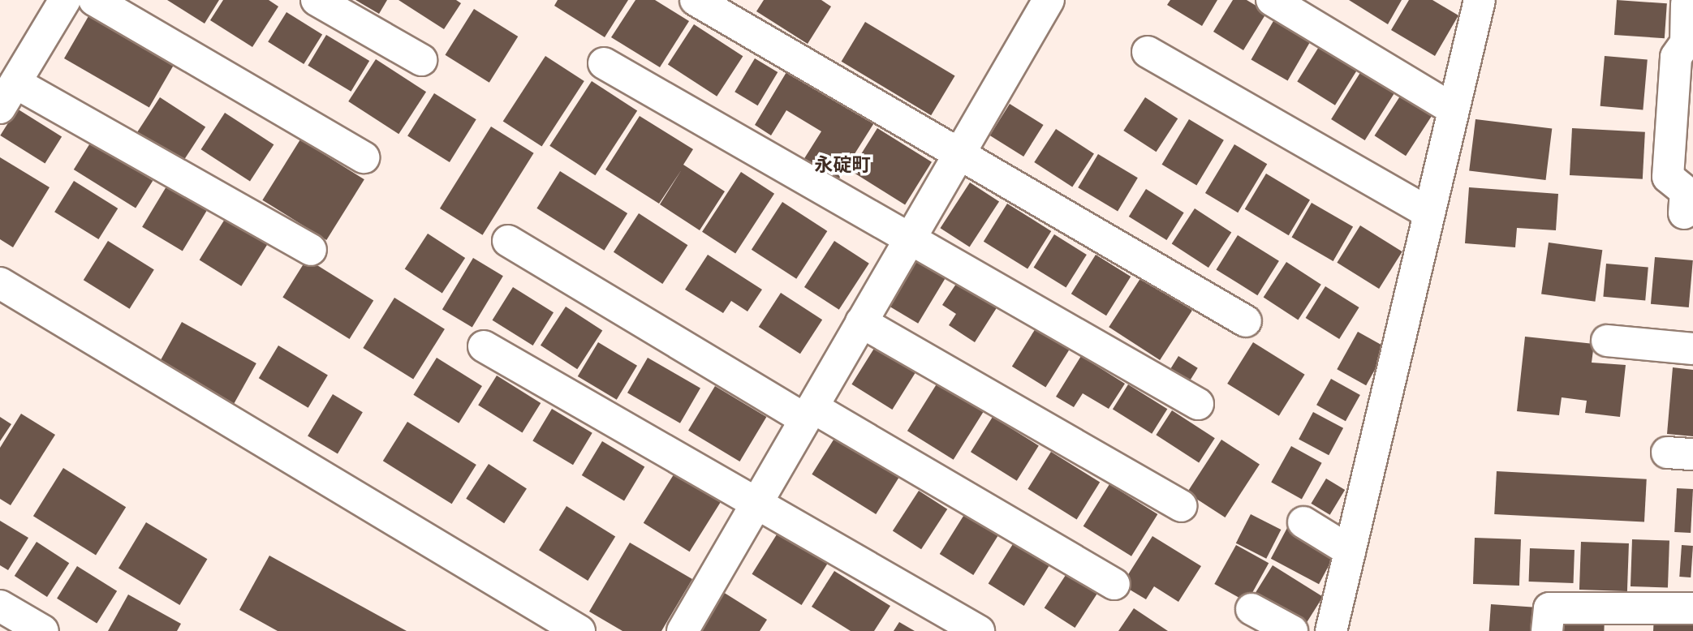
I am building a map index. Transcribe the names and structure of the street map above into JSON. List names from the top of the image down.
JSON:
{
  "districts": ["永碇町"]
}
